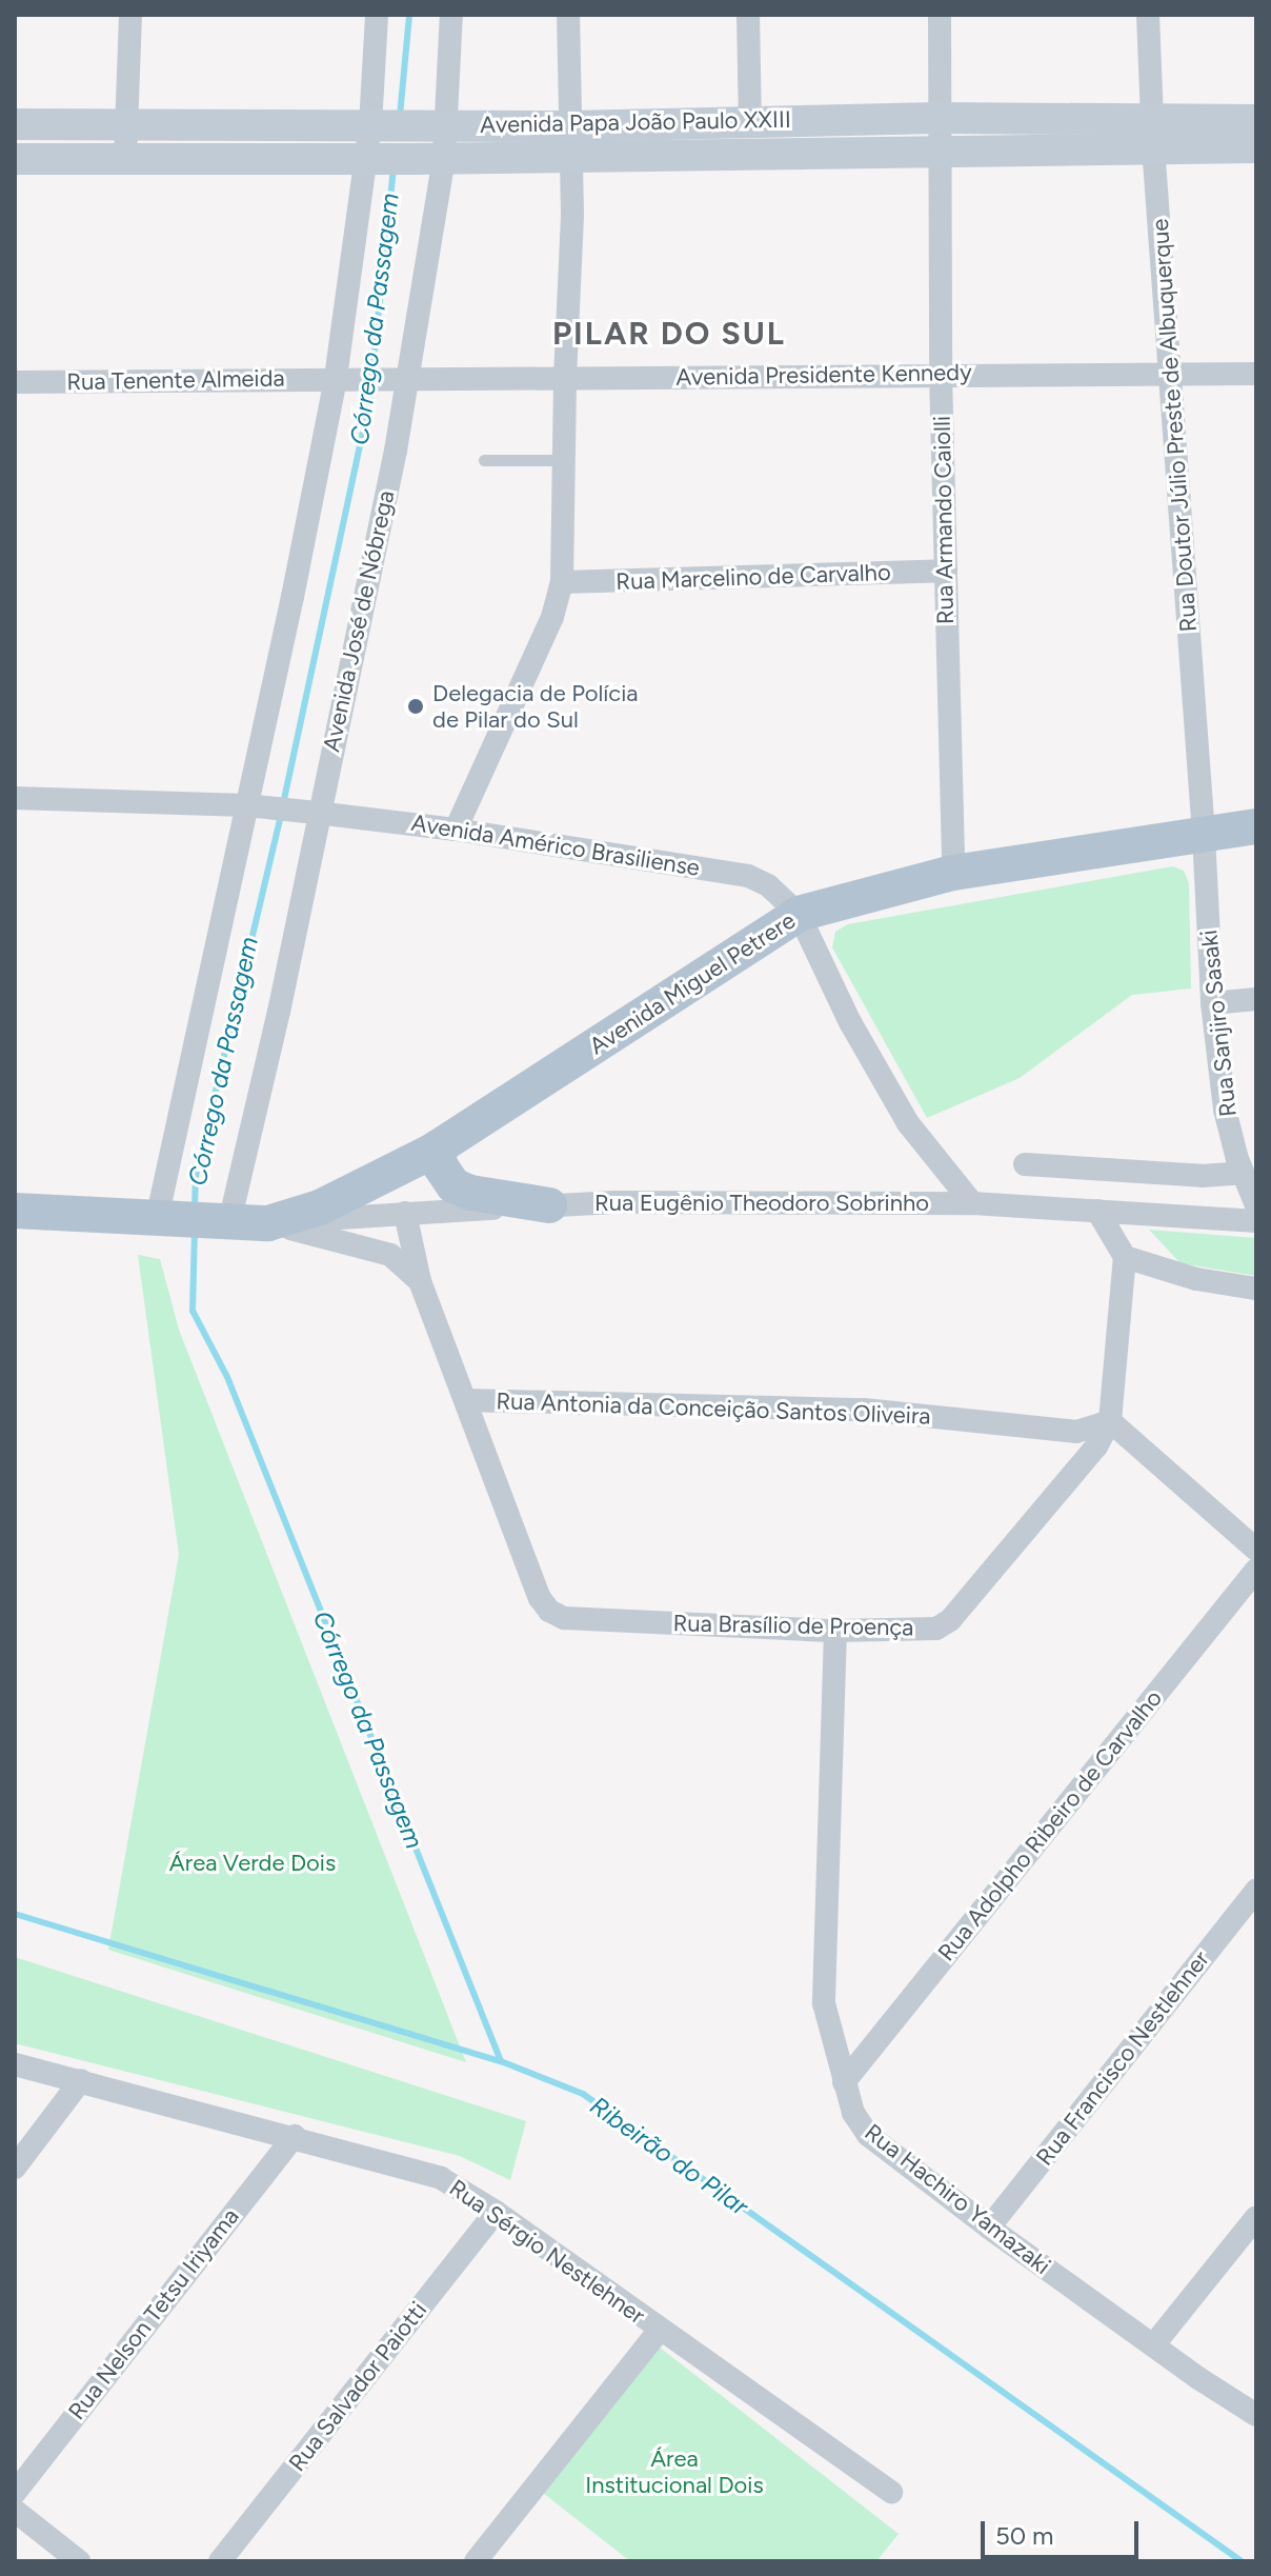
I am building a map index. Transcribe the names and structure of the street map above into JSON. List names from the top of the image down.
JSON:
{
  "streets": {
    "main road": ["Avenida Papa João Paulo XXIII", "Avenida Miguel Petrere"],
    "street": [
      "Avenida Presidente Kennedy",
      "Rua Tenente Almeida",
      "Rua Doutor Júlio Preste de Albuquerque",
      "Rua Armando Caiolli",
      "Rua Marcelino de Carvalho",
      "Avenida José de Nóbrega",
      "Avenida Américo Brasiliense",
      "Rua Sanjiro Sasaki",
      "Rua Eugênio Theodoro Sobrinho",
      "Rua Antonia da Conceição Santos Oliveira",
      "Rua Brasílio de Proença",
      "Rua Adolpho Ribeiro de Carvalho",
      "Rua Francisco Nestlehner",
      "Rua Hachiro Yamazaki",
      "Rua Sérgio Nestlehner",
      "Rua Nelson Tetsu Iriyama",
      "Rua Salvador Paiotti"
    ]
  },
  "crossings": [
    ["Avenida Papa João Paulo XXIII", "Rua Doutor Júlio Preste de Albuquerque"],
    ["Avenida Papa João Paulo XXIII", "Rua Armando Caiolli"],
    ["Avenida Papa João Paulo XXIII", "Avenida José de Nóbrega"],
    ["Avenida Presidente Kennedy", "Rua Tenente Almeida"],
    ["Avenida Presidente Kennedy", "Rua Doutor Júlio Preste de Albuquerque"],
    ["Avenida Presidente Kennedy", "Rua Armando Caiolli"],
    ["Avenida Presidente Kennedy", "Avenida José de Nóbrega"],
    ["Rua Tenente Almeida", "Avenida José de Nóbrega"],
    ["Rua Doutor Júlio Preste de Albuquerque", "Avenida Miguel Petrere"],
    ["Rua Doutor Júlio Preste de Albuquerque", "Rua Sanjiro Sasaki"],
    ["Rua Armando Caiolli", "Rua Marcelino de Carvalho"],
    ["Rua Armando Caiolli", "Avenida Miguel Petrere"],
    ["Avenida José de Nóbrega", "Avenida Américo Brasiliense"],
    ["Avenida José de Nóbrega", "Avenida Miguel Petrere"],
    ["Avenida Américo Brasiliense", "Avenida Miguel Petrere"],
    ["Avenida Miguel Petrere", "Rua Sanjiro Sasaki"],
    ["Avenida Miguel Petrere", "Rua Eugênio Theodoro Sobrinho"],
    ["Rua Antonia da Conceição Santos Oliveira", "Rua Brasílio de Proença"],
    ["Rua Brasílio de Proença", "Rua Hachiro Yamazaki"],
    ["Rua Adolpho Ribeiro de Carvalho", "Rua Hachiro Yamazaki"],
    ["Rua Francisco Nestlehner", "Rua Hachiro Yamazaki"],
    ["Rua Sérgio Nestlehner", "Rua Nelson Tetsu Iriyama"],
    ["Rua Sérgio Nestlehner", "Rua Salvador Paiotti"]
  ],
  "districts": ["PILAR DO SUL"],
  "water": ["Córrego da Passagem", "Ribeirão do Pilar"],
  "parks": ["Área Verde Dois", "Área Institucional Dois"],
  "places": ["Delegacia de Polícia de Pilar do Sul"],
  "scale_bar": "50 m"
}
